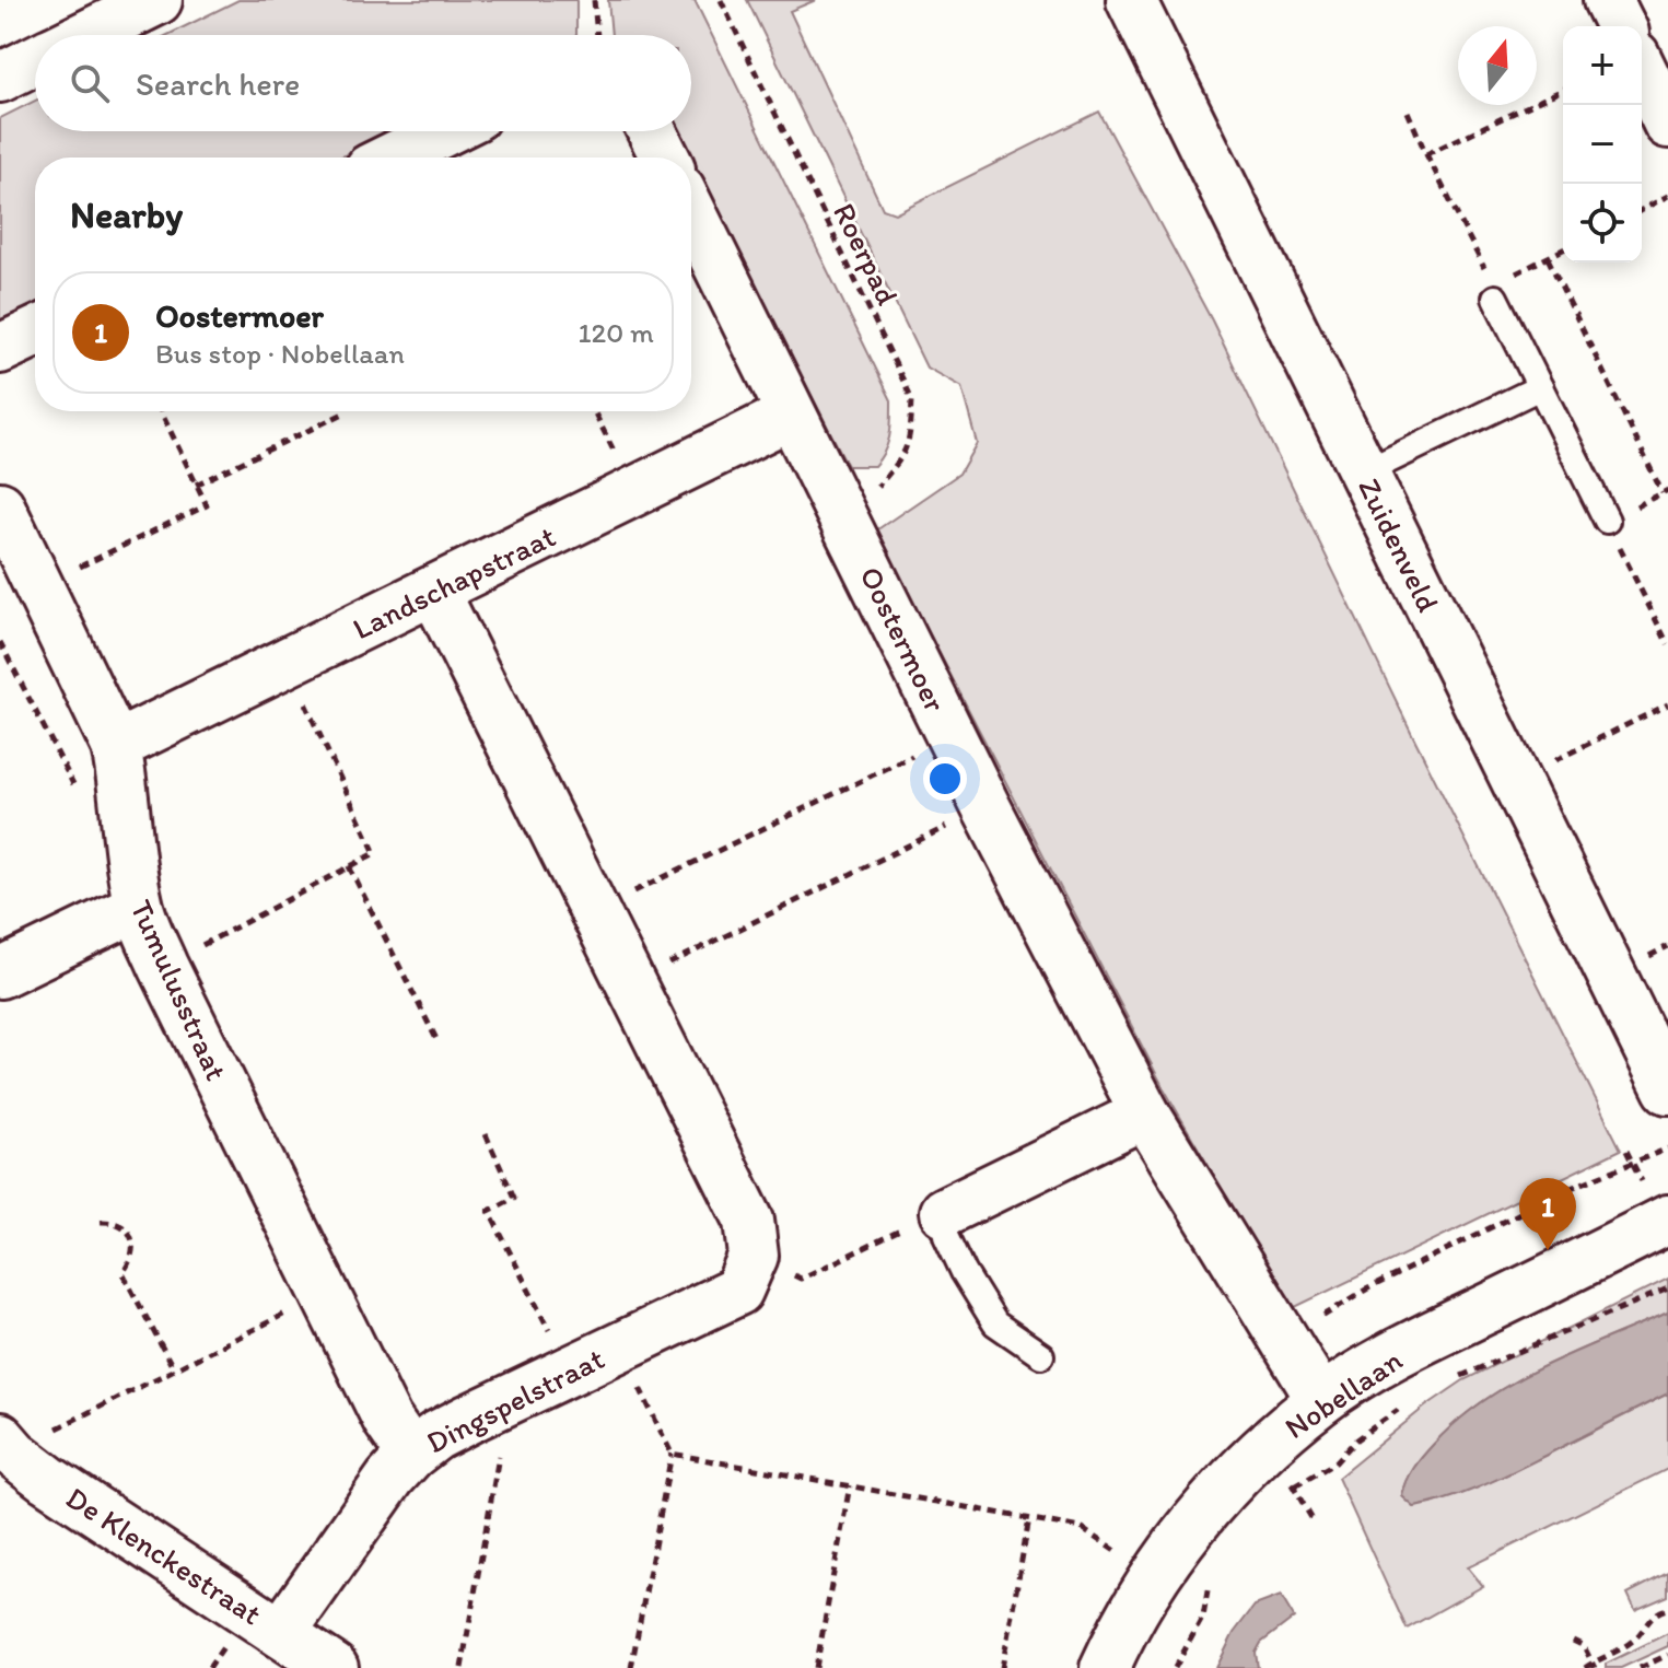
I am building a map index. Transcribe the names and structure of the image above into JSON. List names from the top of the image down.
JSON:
{
  "streets": {
    "street": [
      "Zuidenveld",
      "Landschapstraat",
      "Oostermoer",
      "Tumulusstraat",
      "Nobellaan",
      "Dingspelstraat",
      "De Klenckestraat"
    ],
    "path": ["Roerpad"]
  },
  "crossings": [
    ["Roerpad", "Oostermoer"],
    ["Landschapstraat", "Oostermoer"],
    ["Landschapstraat", "Tumulusstraat"],
    ["Oostermoer", "Nobellaan"],
    ["Tumulusstraat", "Dingspelstraat"],
    ["Dingspelstraat", "De Klenckestraat"]
  ],
  "north": "top",
  "page": {
    "map_buttons": ["+", "−"],
    "search": "Search here",
    "heading": "Nearby",
    "list": [
      {
        "mark": "1",
        "name": "Oostermoer",
        "note": "Bus stop · Nobellaan",
        "value": "120 m"
      }
    ],
    "pins": "1"
  }
}
